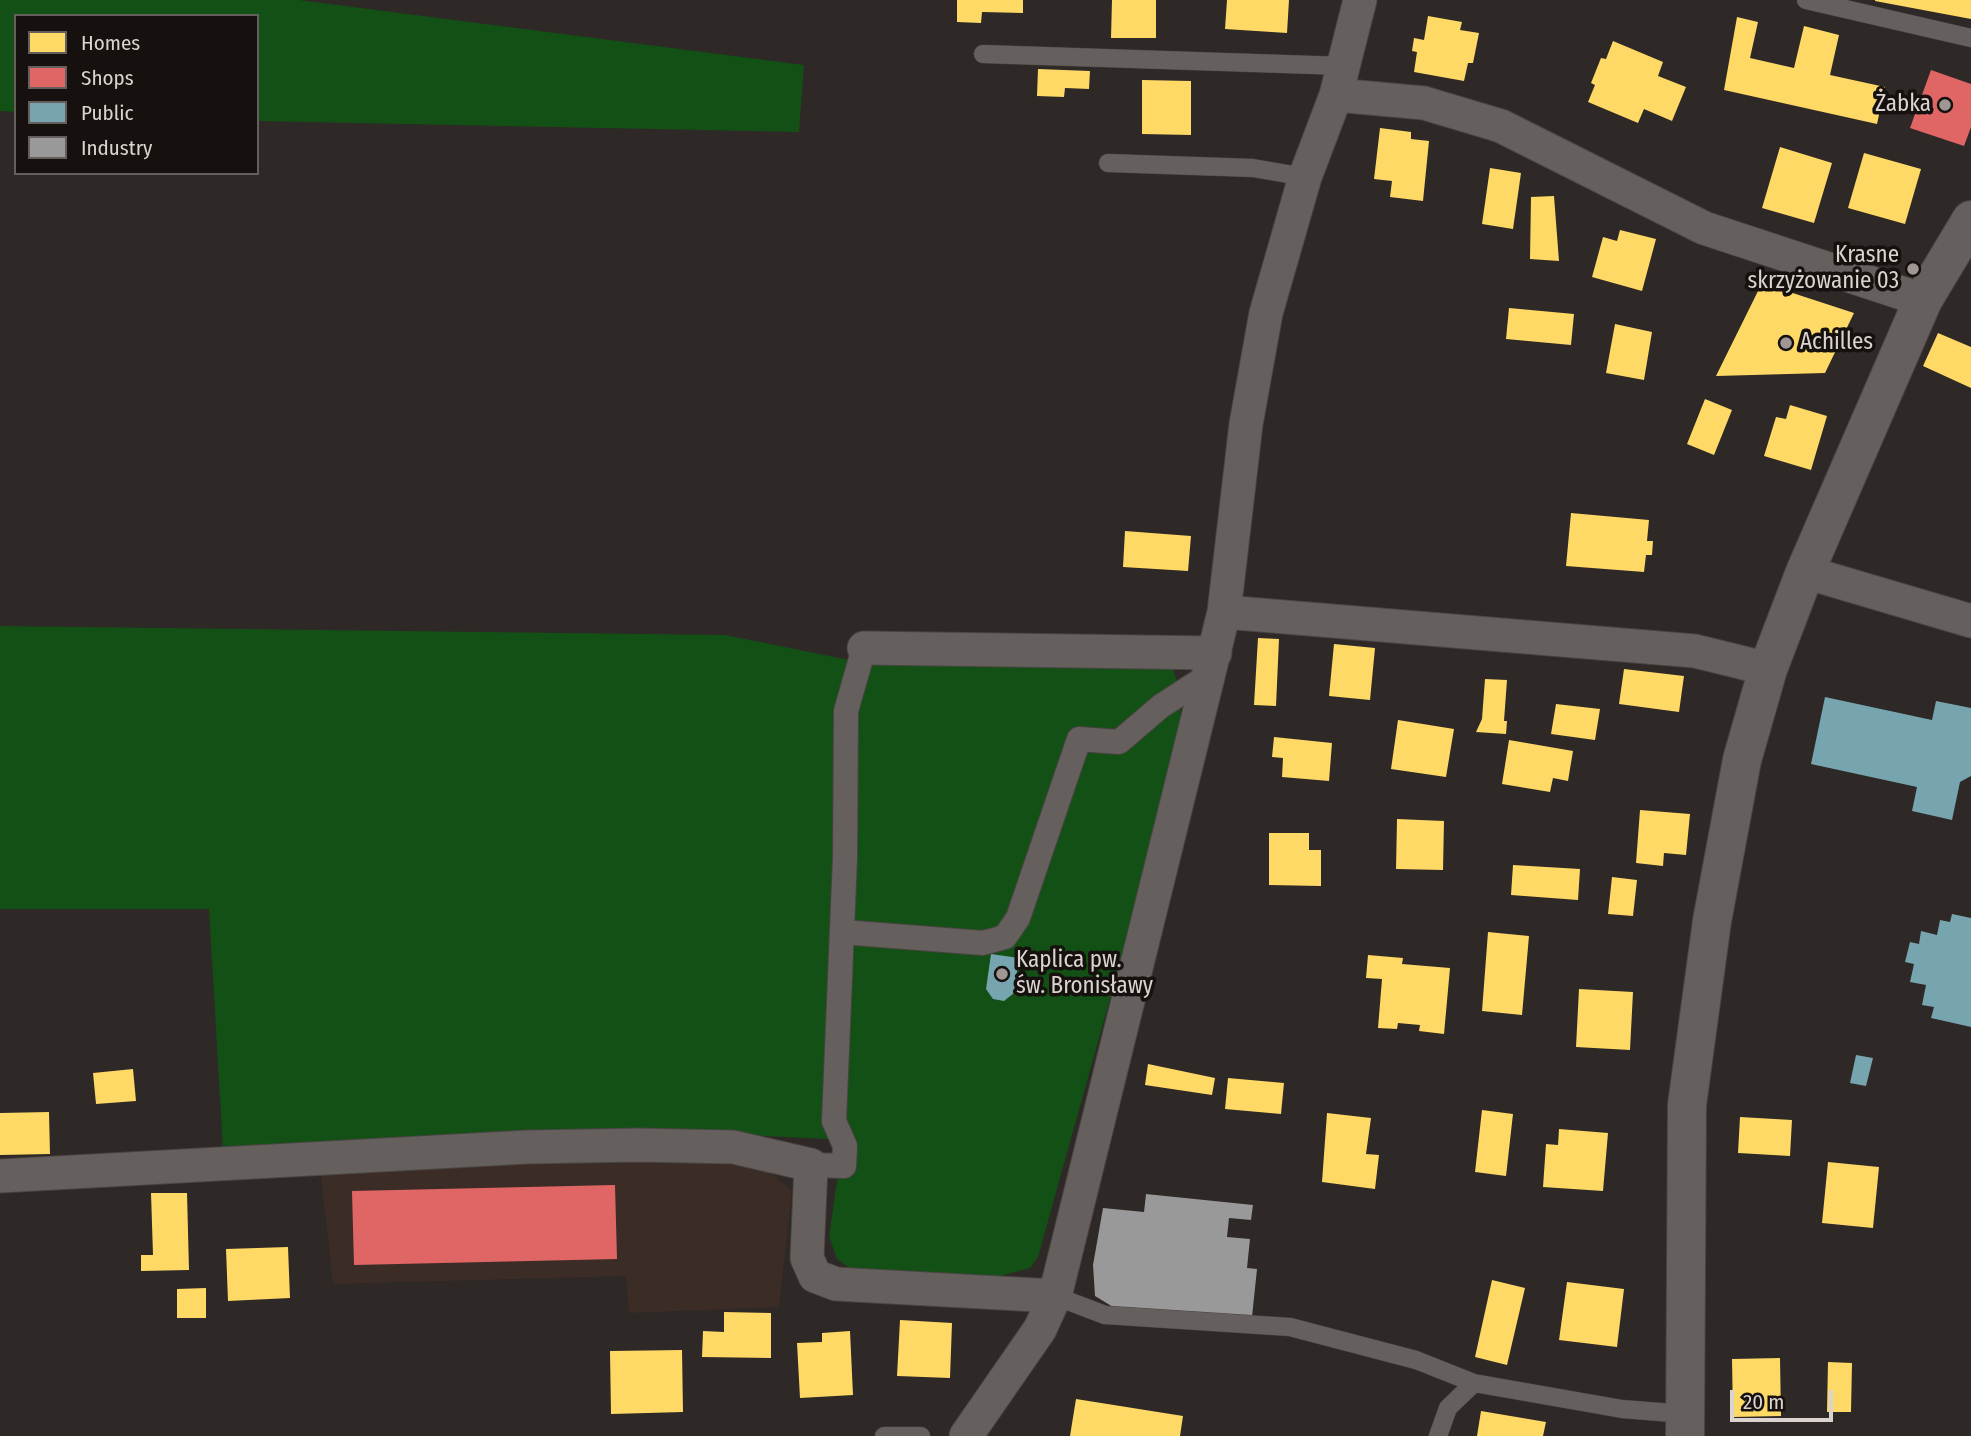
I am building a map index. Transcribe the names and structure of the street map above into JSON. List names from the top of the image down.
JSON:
{
  "places": [
    "Żabka",
    "Krasne skrzyżowanie 03",
    "Achilles",
    "Kaplica pw. św. Bronisławy"
  ],
  "legend": [
    "Homes",
    "Shops",
    "Public",
    "Industry"
  ],
  "scale_bar": "20 m"
}
